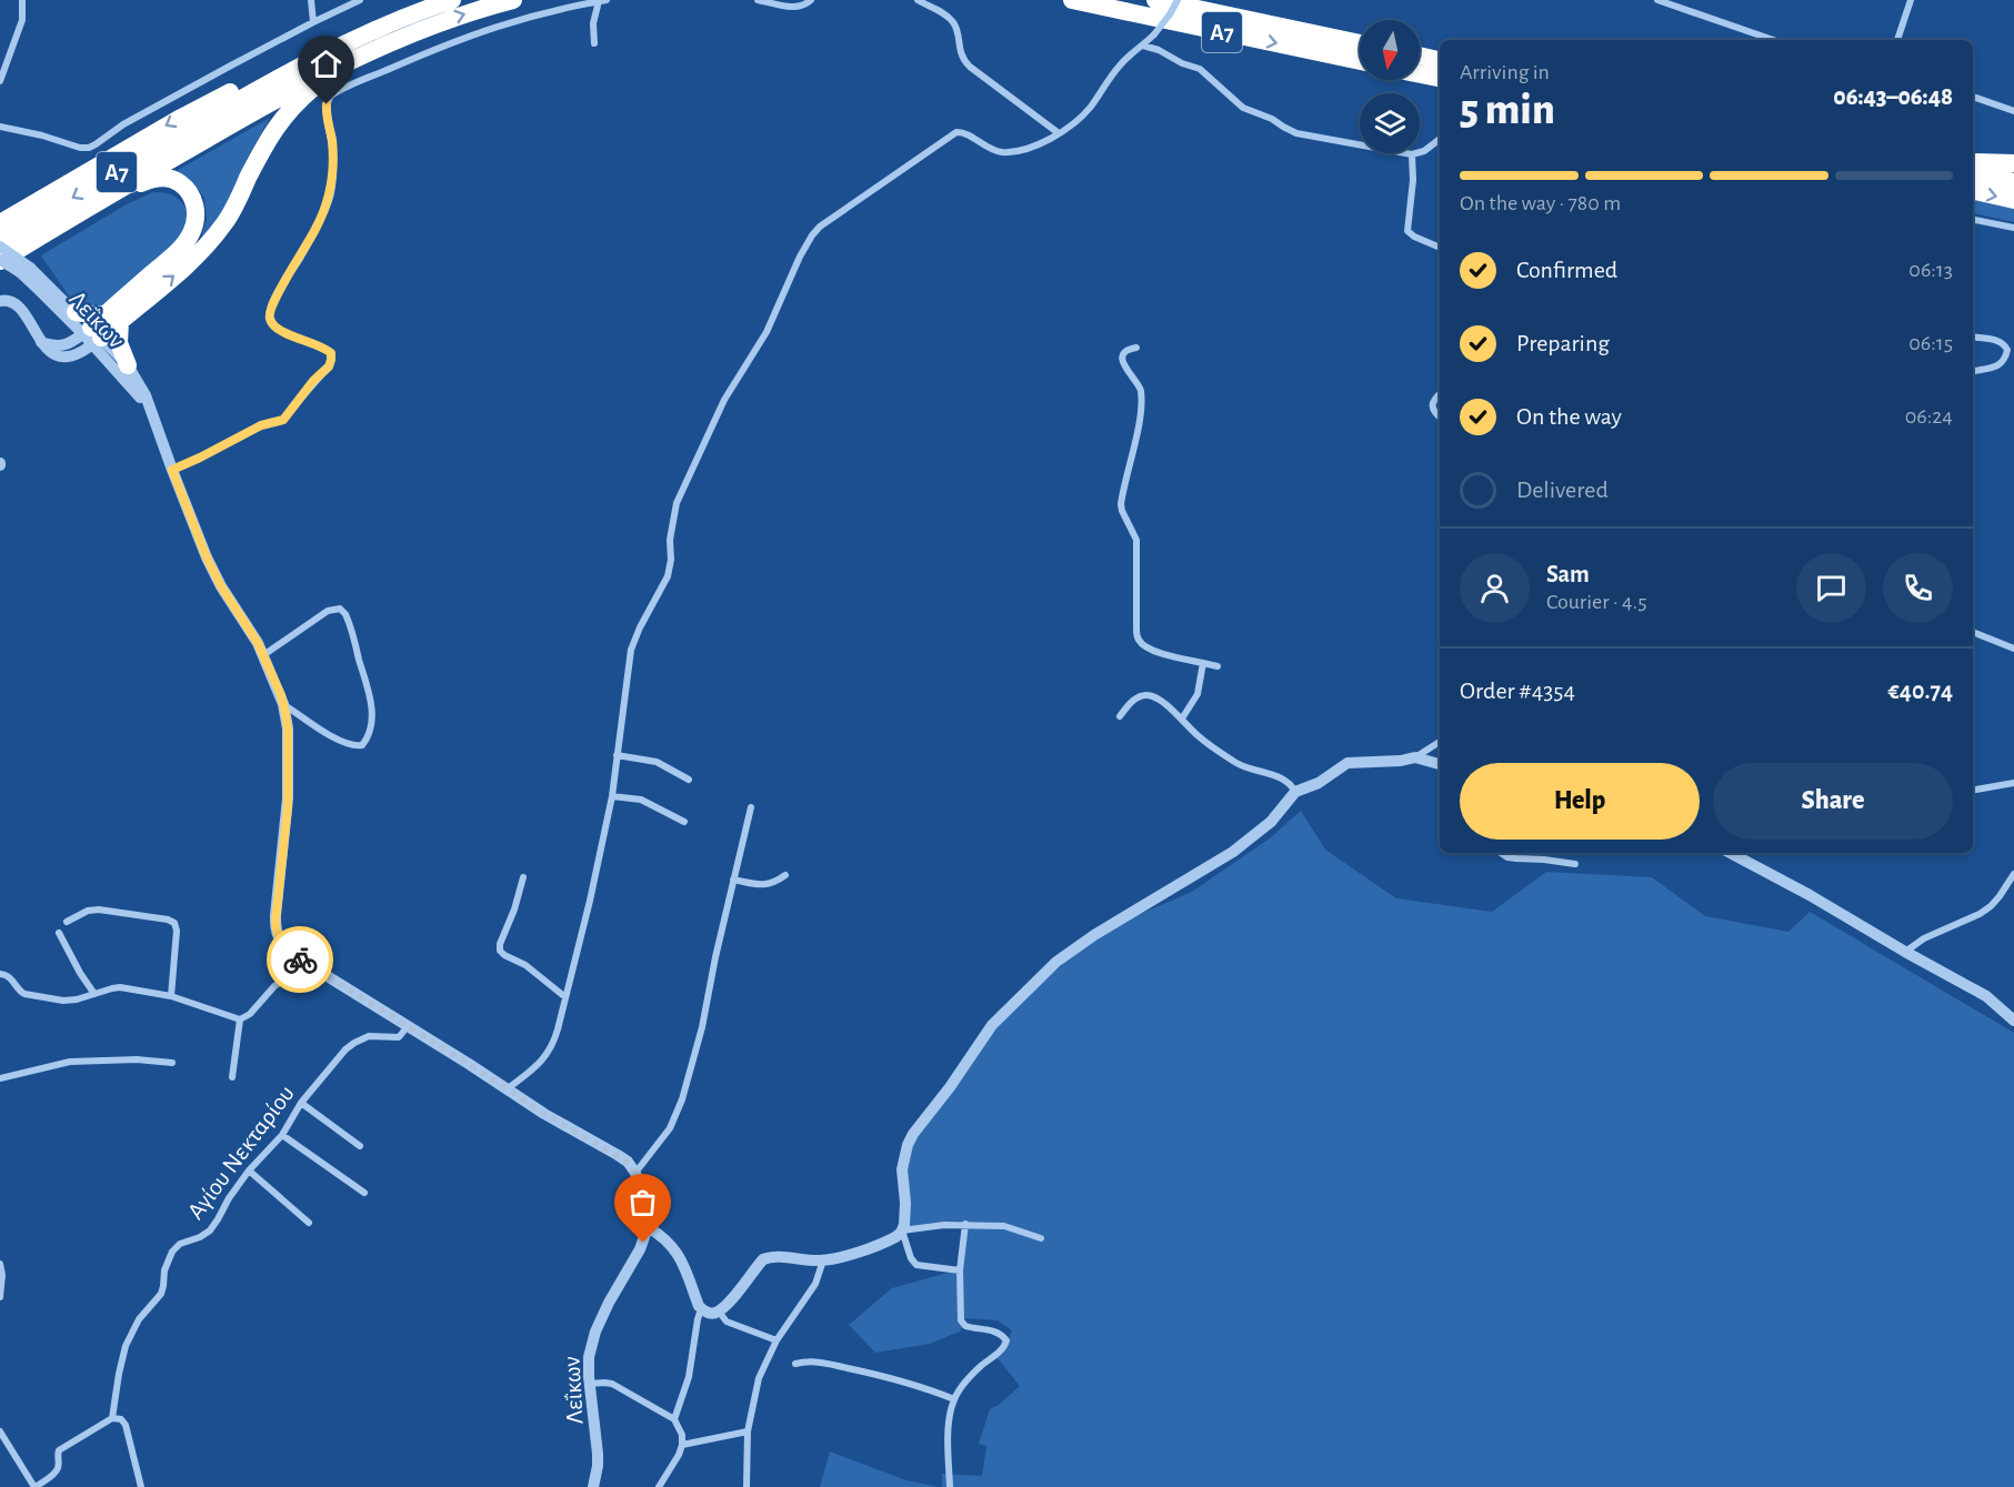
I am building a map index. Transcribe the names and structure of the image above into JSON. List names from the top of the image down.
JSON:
{
  "streets": {
    "highway": ["Α7"],
    "street": ["Λεΐκων", "Αγίου Νεκταρίου"]
  },
  "crossings": [
    ["Α7", "Λεΐκων"],
    ["Λεΐκων", "Αγίου Νεκταρίου"]
  ],
  "north": "bottom",
  "page": {
    "heading": ["5 min", "Arriving in", "06:43–06:48"],
    "panel": [
      "Sam",
      "Courier · 4.5",
      "Order #4354",
      "€40.74"
    ],
    "bar": "On the way · 780 m",
    "list": [
      ["Confirmed", "06:13"],
      ["Preparing", "06:15"],
      ["On the way", "06:24"],
      "Delivered"
    ],
    "buttons": ["Help", "Share"]
  }
}
